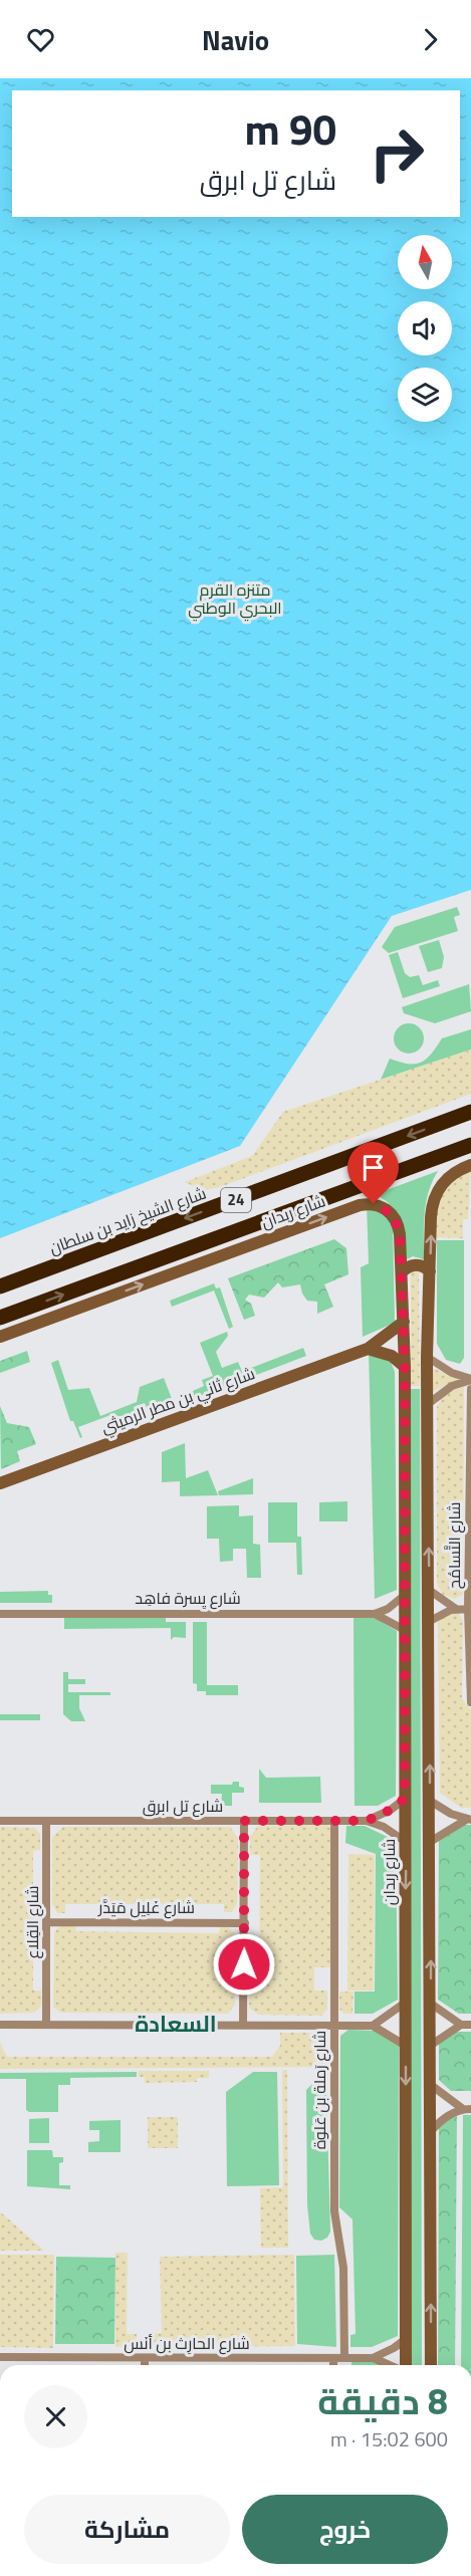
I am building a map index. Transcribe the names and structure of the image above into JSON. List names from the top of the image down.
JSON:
{
  "streets": {
    "highway": ["24", "شارع الشيخ زايد بن سلطان"],
    "main road": ["شارع ربدان", "شارع ثاني بن مطر الرميثي"],
    "street": [
      "شارع التَّسامُح",
      "شارع يِسرة فاهِد",
      "شارع تل ابرق",
      "شارع غَلِيل مَيَدَّر",
      "شارع القِلاع",
      "شارع رَملة بن عَلوة",
      "شارع الحارِث بن أنَس"
    ]
  },
  "crossings": [
    ["شارع ربدان", "شارع ثاني بن مطر الرميثي"],
    ["شارع ربدان", "شارع يِسرة فاهِد"],
    ["شارع ربدان", "شارع تل ابرق"],
    ["شارع ربدان", "شارع الحارِث بن أنَس"],
    ["شارع تل ابرق", "شارع القِلاع"],
    ["شارع تل ابرق", "شارع رَملة بن عَلوة"],
    ["شارع غَلِيل مَيَدَّر", "شارع القِلاع"],
    ["شارع رَملة بن عَلوة", "شارع الحارِث بن أنَس"]
  ],
  "districts": ["السعادة"],
  "parks": ["متنزه القرم البحري الوطني"],
  "north": "top",
  "page": {
    "header": "Navio",
    "turn": ["90 m", "شارع تل ابرق"],
    "heading": ["8 دقيقة", "600 m · 15:02"],
    "buttons": ["خروج", "مشاركة"]
  }
}
